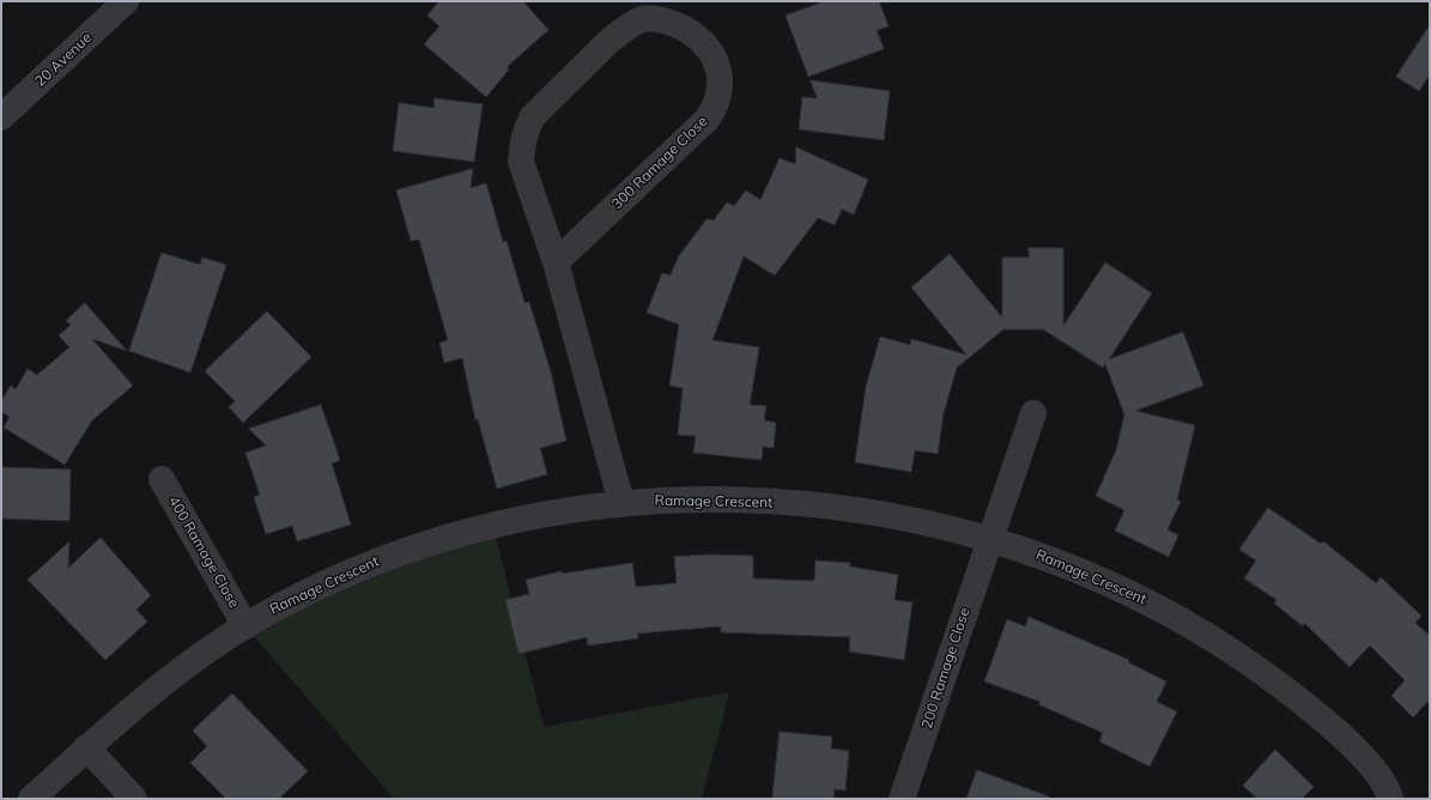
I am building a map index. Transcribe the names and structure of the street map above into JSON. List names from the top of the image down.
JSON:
{
  "streets": {
    "street": [
      "20 Avenue",
      "300 Ramage Close",
      "Ramage Crescent",
      "400 Ramage Close",
      "200 Ramage Close"
    ]
  },
  "crossings": [
    ["300 Ramage Close", "Ramage Crescent"],
    ["Ramage Crescent", "400 Ramage Close"],
    ["Ramage Crescent", "200 Ramage Close"]
  ]
}
